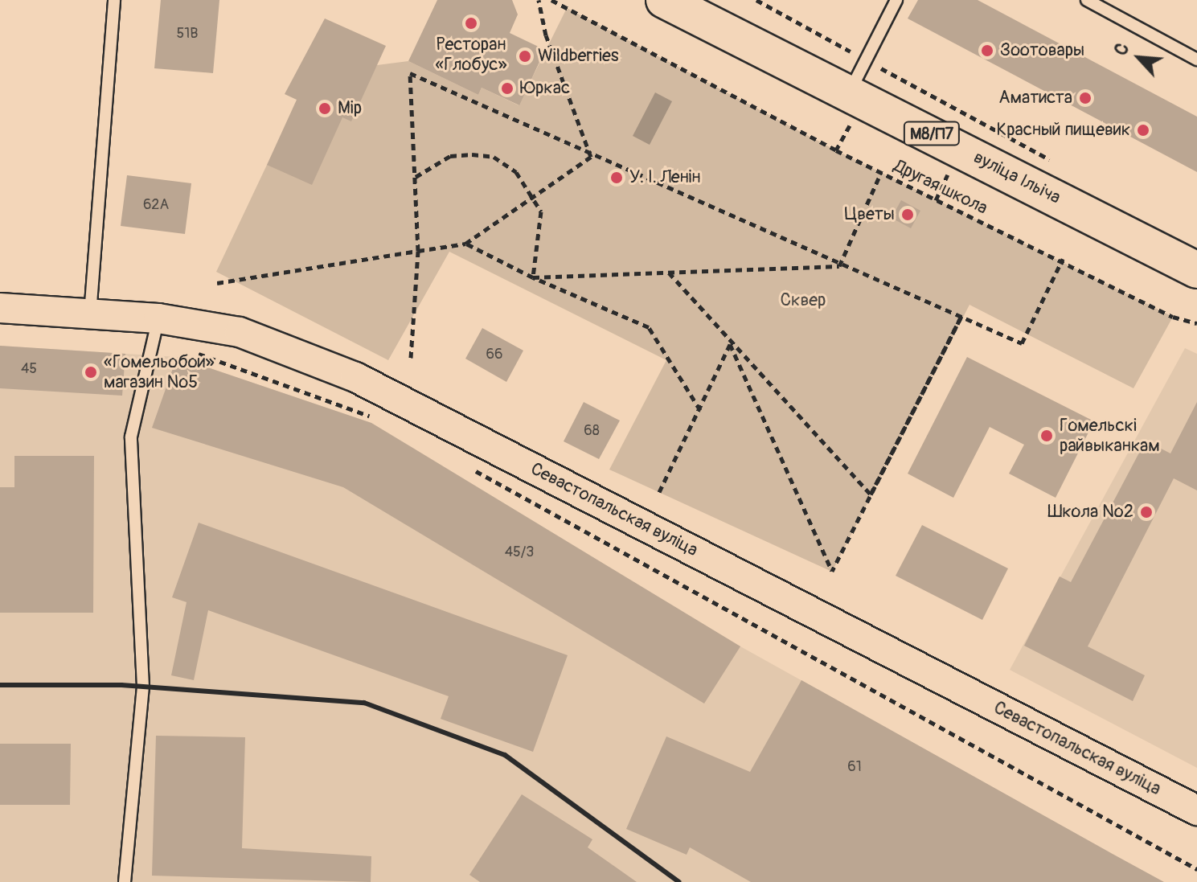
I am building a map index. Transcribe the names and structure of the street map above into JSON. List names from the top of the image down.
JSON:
{
  "streets": {
    "main road": ["М8/П7", "вуліца Ільіча"],
    "street": ["Севастопальская вуліца"],
    "path": ["Другая школа"]
  },
  "parks": ["Сквер"],
  "places": [
    "Ресторан «Глобус»",
    "Зоотовары",
    "Wildberries",
    "Юркас",
    "Аматиста",
    "Мір",
    "Красный пищевик",
    "У. І. Ленін",
    "Цветы",
    "«Гомельобои» магазин №5",
    "Гомельскі райвыканкам",
    "Школа №2"
  ],
  "house_numbers": [
    "51В",
    "62А",
    "66",
    "45",
    "68",
    "45/3",
    "61"
  ],
  "north": "top left"
}
